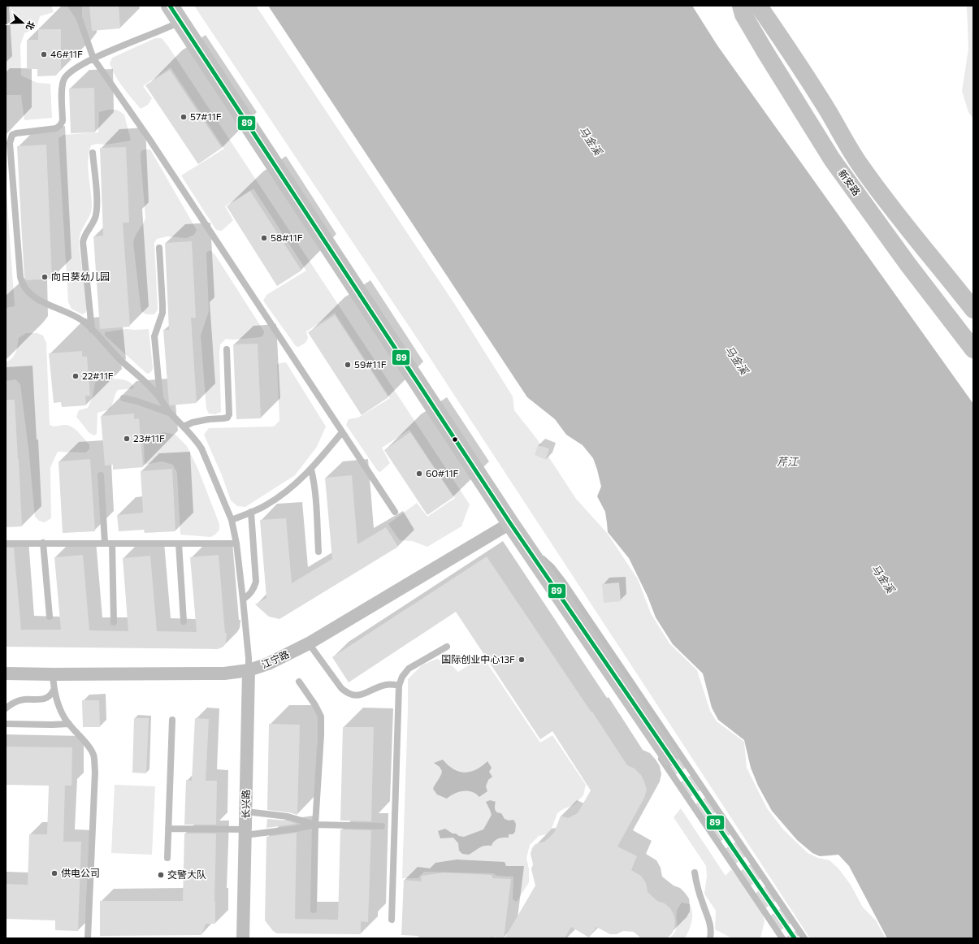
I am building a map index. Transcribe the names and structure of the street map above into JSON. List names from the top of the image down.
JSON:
{
  "streets": {
    "street": ["新安路", "江宁路", "长兴路"]
  },
  "crossings": [
    ["江宁路", "长兴路"]
  ],
  "water": ["马金溪", "芹江"],
  "places": [
    "46#11F",
    "57#11F",
    "58#11F",
    "向日葵幼儿园",
    "59#11F",
    "22#11F",
    "23#11F",
    "60#11F",
    "国际创业中心13F",
    "供电公司",
    "交警大队"
  ],
  "lines": ["transit line 89"],
  "north": "right"
}
